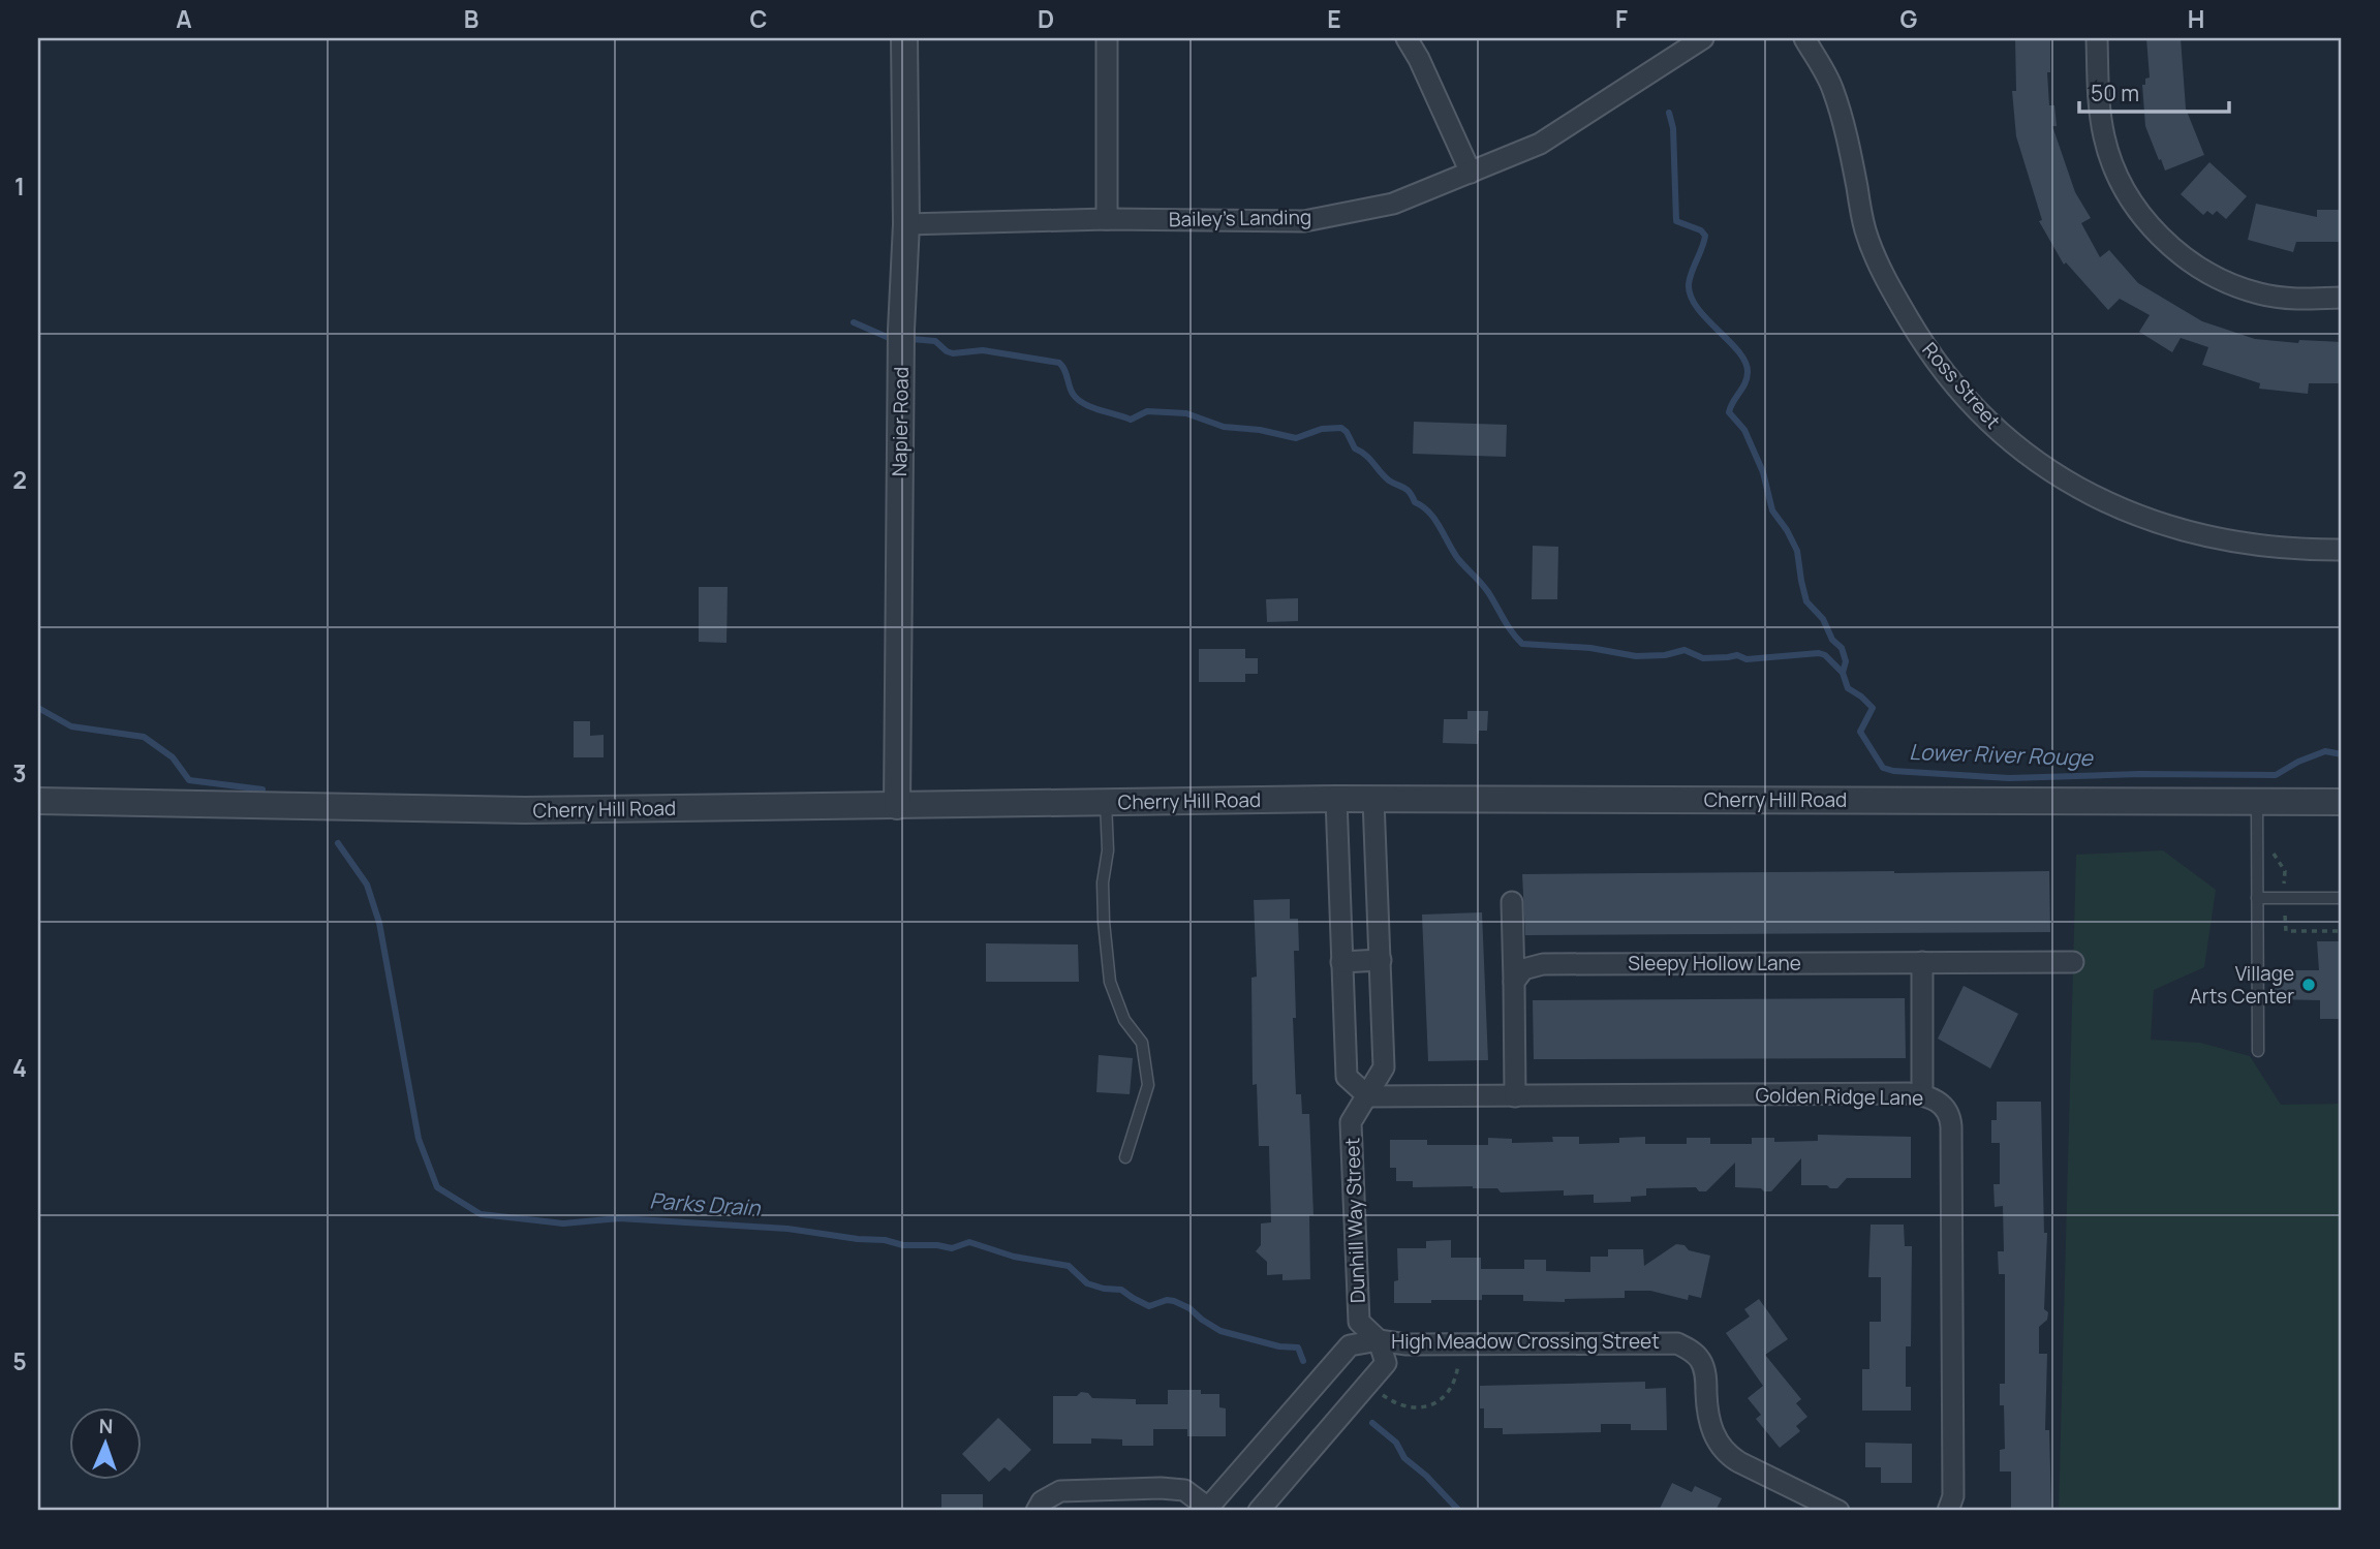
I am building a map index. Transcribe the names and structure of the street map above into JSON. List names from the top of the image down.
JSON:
{
  "streets": {
    "street": [
      "Bailey's Landing",
      "Ross Street",
      "Napier Road",
      "Cherry Hill Road",
      "Sleepy Hollow Lane",
      "Golden Ridge Lane",
      "Dunhill Way Street",
      "High Meadow Crossing Street"
    ]
  },
  "crossings": [
    ["Bailey's Landing", "Napier Road"],
    ["Napier Road", "Cherry Hill Road"],
    ["Cherry Hill Road", "Dunhill Way Street"],
    ["Golden Ridge Lane", "Dunhill Way Street"],
    ["Dunhill Way Street", "High Meadow Crossing Street"]
  ],
  "water": ["Lower River Rouge", "Parks Drain"],
  "places": ["Village Arts Center"],
  "scale_bar": "50 m",
  "north": "top",
  "grid": {
    "columns": [
      "A",
      "B",
      "C",
      "D",
      "E",
      "F",
      "G",
      "H"
    ],
    "rows": [
      "1",
      "2",
      "3",
      "4",
      "5"
    ]
  }
}
